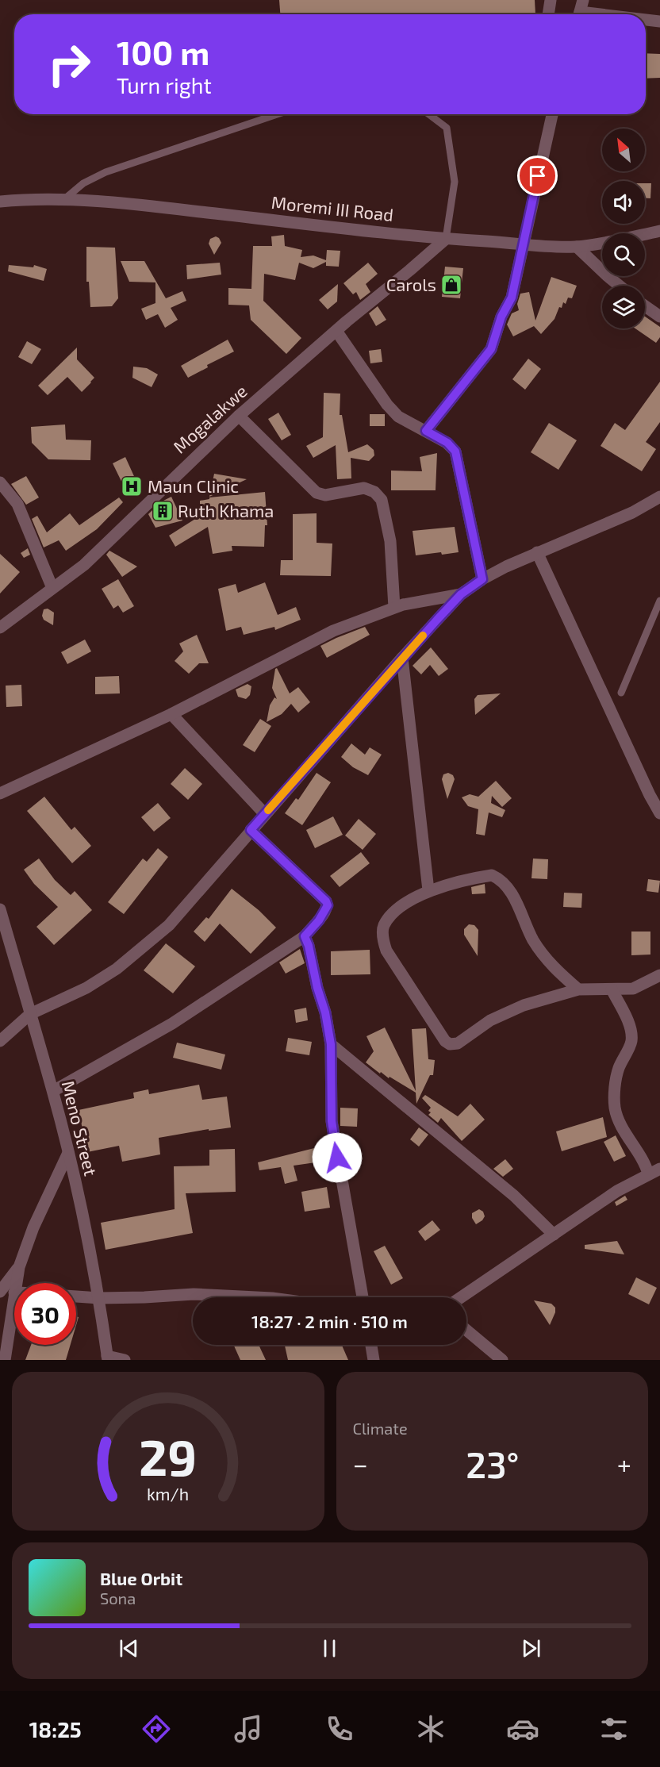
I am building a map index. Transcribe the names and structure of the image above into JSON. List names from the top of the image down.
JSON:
{
  "streets": {
    "street": ["Moremi III Road", "Mogalakwe", "Meno Street"]
  },
  "crossings": [
    ["Moremi III Road", "Mogalakwe"]
  ],
  "places": {
    "shop": ["Carols"],
    "hospital": ["Maun Clinic"],
    "building": ["Ruth Khama"]
  },
  "north": "top left",
  "page": {
    "turn": ["100 m", "Turn right"],
    "limit": "30",
    "trip": "18:27 · 2 min · 510 m",
    "tile": "Climate",
    "heat": ["−", "23°", "+"],
    "song": ["Blue Orbit", "Sona"],
    "tabs": "18:25",
    "gauge": ["29", "km/h"]
  }
}
